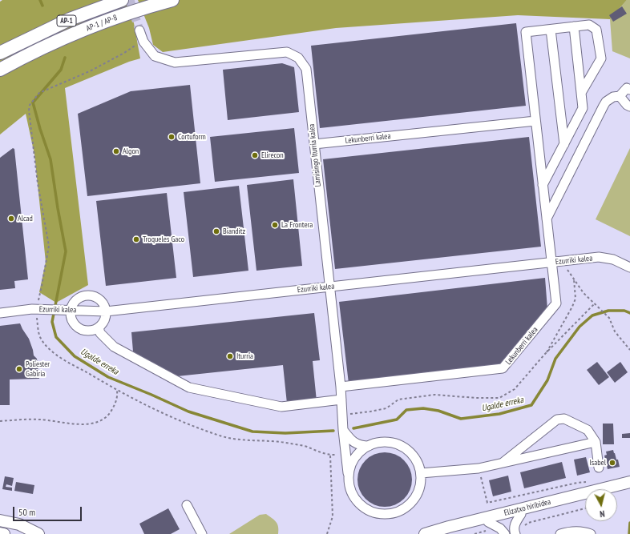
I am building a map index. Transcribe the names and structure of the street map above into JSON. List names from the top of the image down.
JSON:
{
  "streets": {
    "highway": ["AP-1", "AP-1 / AP-8"],
    "main road": ["Elizatxo hiribidea"],
    "street": ["Lekunberri kalea", "Lamisingo Iturria kalea", "Ezurriki kalea"]
  },
  "crossings": [
    ["Lekunberri kalea", "Lamisingo Iturria kalea"],
    ["Lekunberri kalea", "Ezurriki kalea"],
    ["Lamisingo Iturria kalea", "Ezurriki kalea"]
  ],
  "water": ["Ugalde erreka"],
  "places": [
    "Cortuform",
    "Algon",
    "Elirecon",
    "Alcad",
    "La Frontera",
    "Bianditz",
    "Troqueles Gaco",
    "Iturria",
    "Poliester Gabiria",
    "Isabel"
  ],
  "scale_bar": "50 m",
  "north": "bottom"
}
